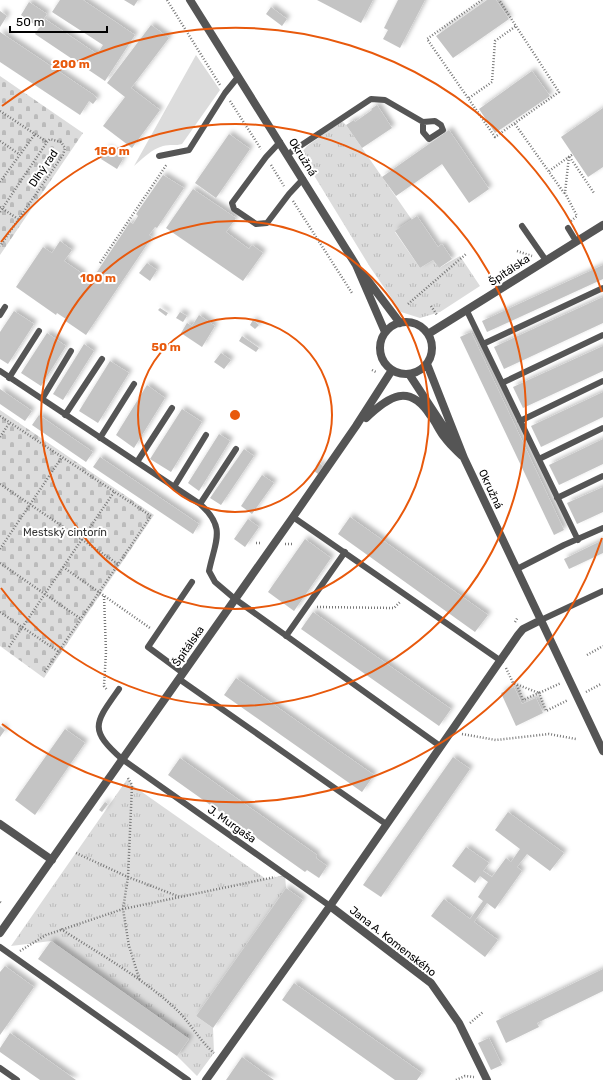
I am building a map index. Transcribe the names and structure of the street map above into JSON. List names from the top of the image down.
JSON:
{
  "streets": {
    "street": ["Okružná", "Špitálska", "Jana A. Komenského"],
    "lane": ["J. Murgaša"],
    "path": ["Dlhý rad"]
  },
  "crossings": [
    ["Okružná", "Špitálska"],
    ["Špitálska", "J. Murgaša"],
    ["J. Murgaša", "Jana A. Komenského"]
  ],
  "parks": ["Mestský cintorín"],
  "scale_bar": "50 m",
  "rings": [
    "200 m",
    "150 m",
    "100 m",
    "50 m"
  ]
}
